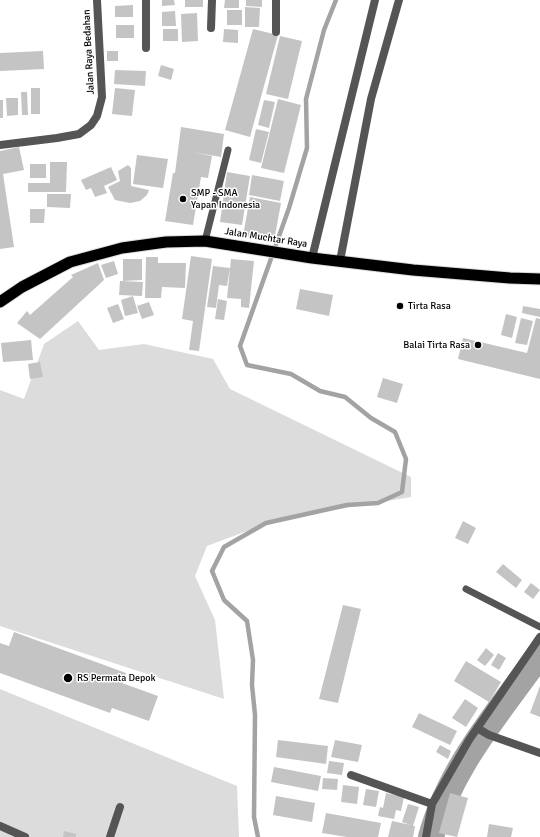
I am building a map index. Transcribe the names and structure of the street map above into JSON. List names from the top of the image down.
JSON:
{
  "streets": {
    "highway": ["Jalan Muchtar Raya"],
    "street": ["Jalan Raya Bedahan"]
  },
  "places": [
    "SMP - SMA Yapan Indonesia",
    "Tirta Rasa",
    "Balai Tirta Rasa",
    "RS Permata Depok"
  ]
}
